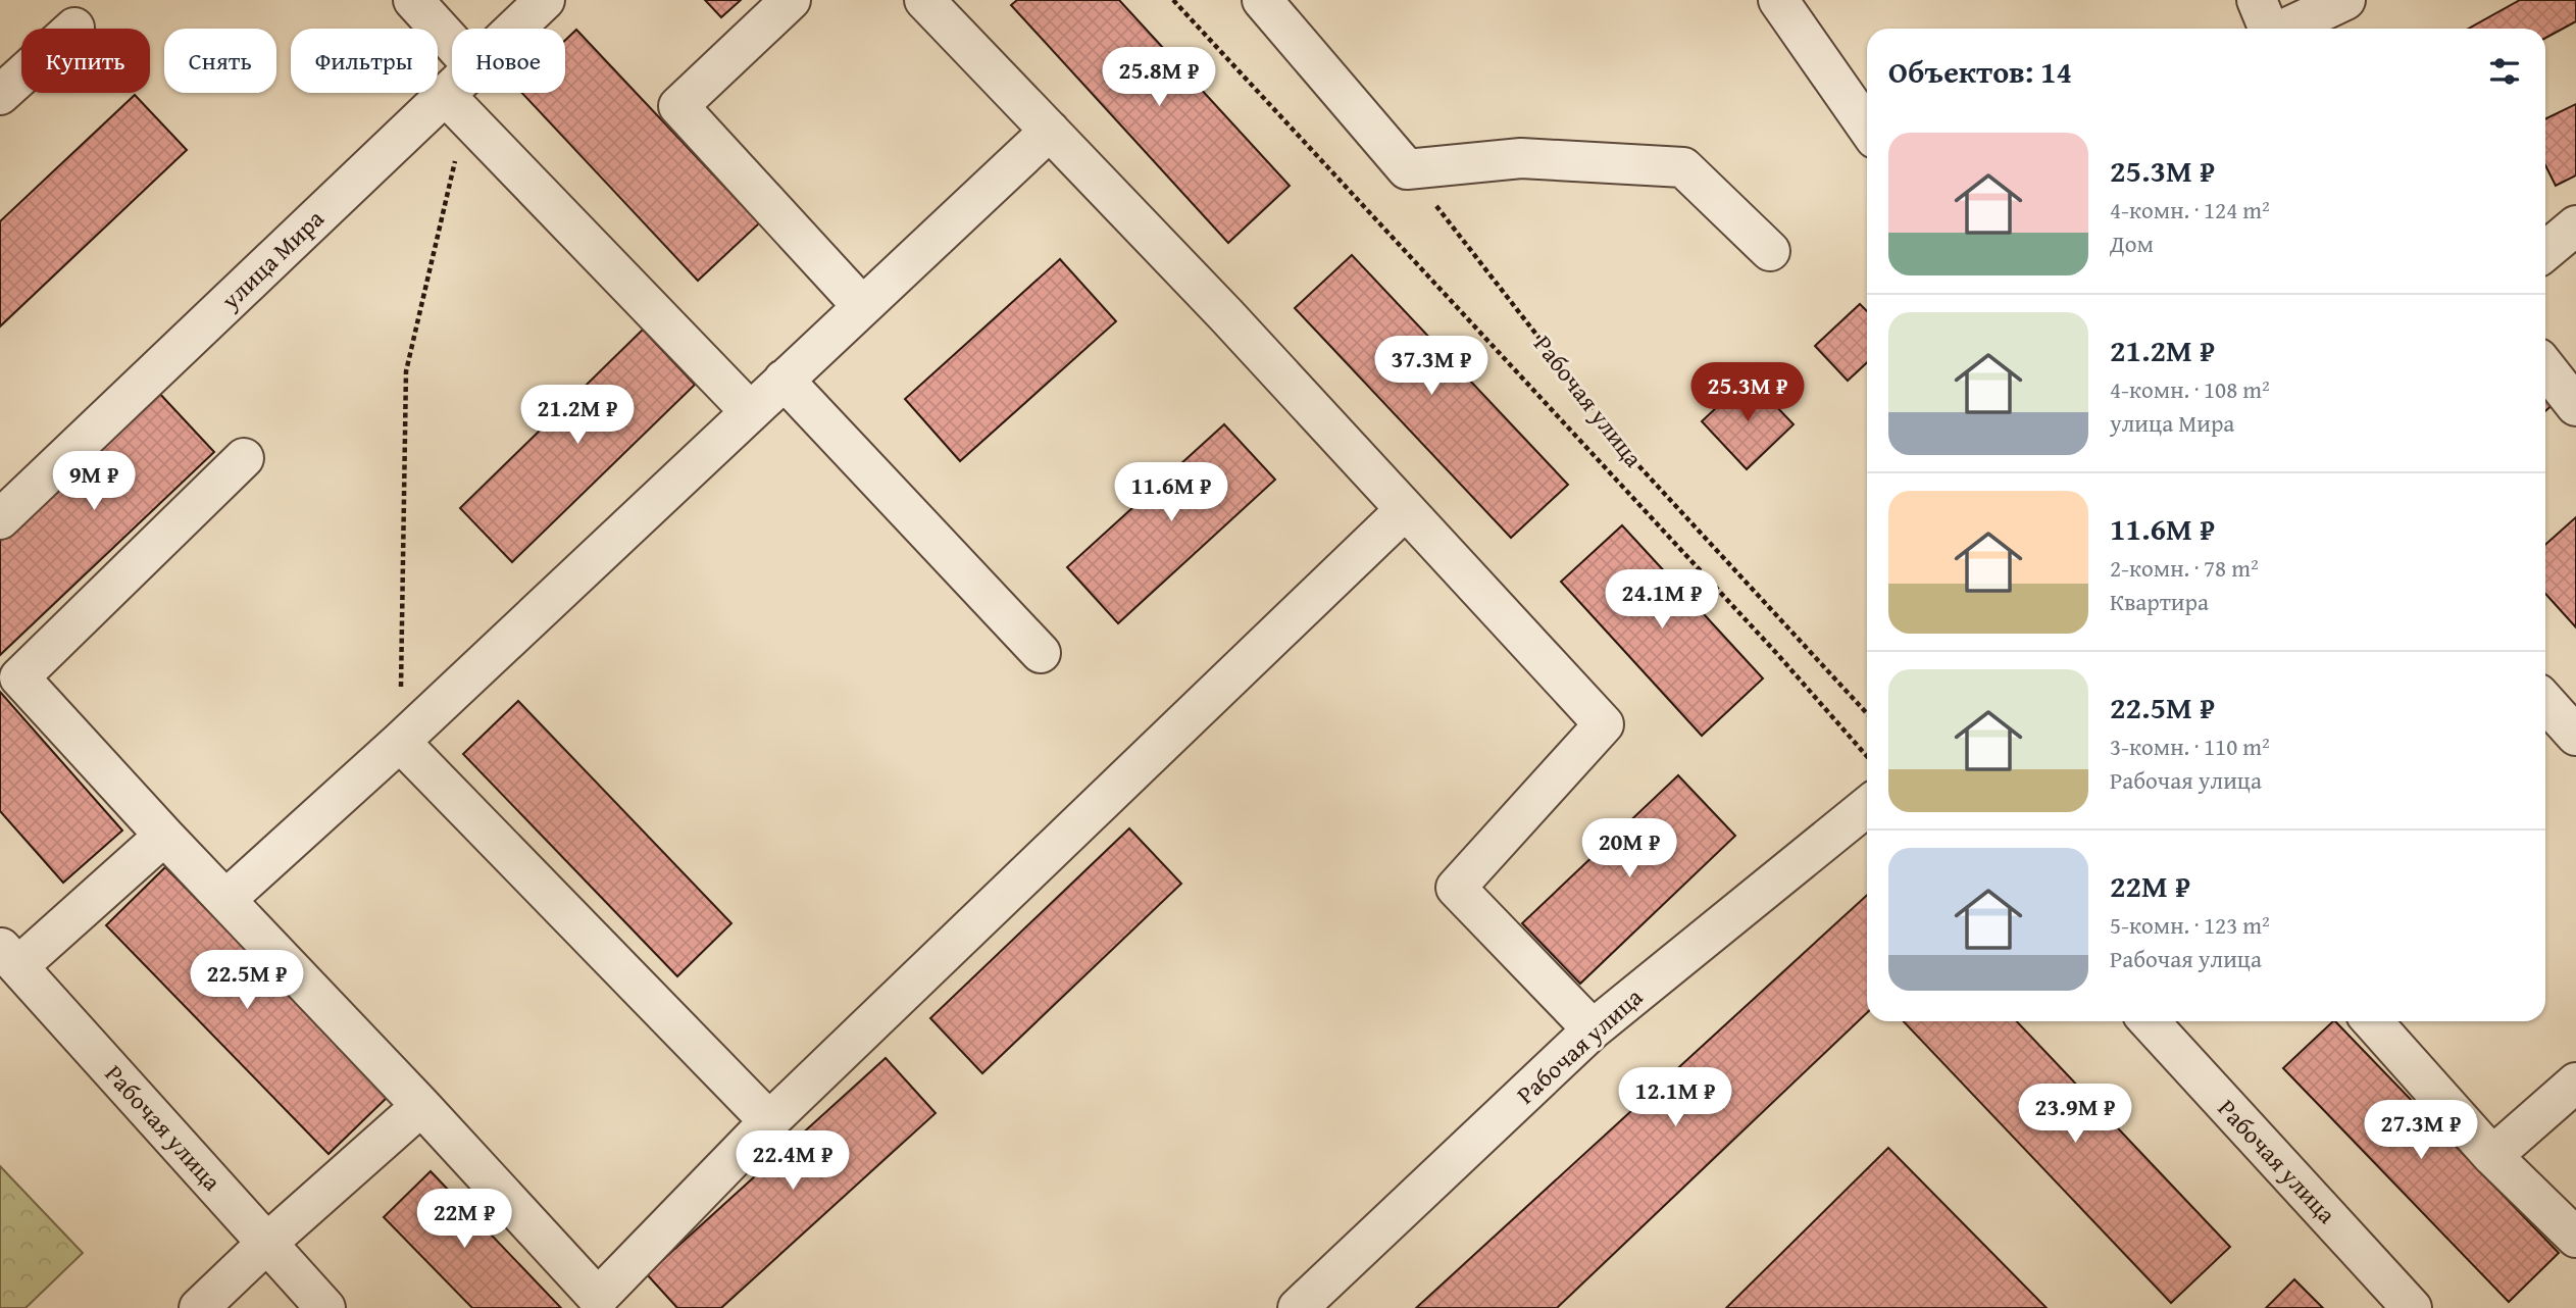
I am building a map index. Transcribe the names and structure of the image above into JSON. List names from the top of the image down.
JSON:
{
  "streets": {
    "street": ["улица Мира", "Рабочая улица"]
  },
  "page": {
    "chip": [
      "Купить",
      "Снять",
      "Фильтры",
      "Новое"
    ],
    "heading": "Объектов: 14",
    "price": [
      "25.8M ₽",
      "37.3M ₽",
      "25.3M ₽",
      "21.2M ₽",
      "9M ₽",
      "11.6M ₽",
      "24.1M ₽",
      "20M ₽",
      "22.5M ₽",
      "12.1M ₽",
      "23.9M ₽",
      "27.3M ₽",
      "22.4M ₽",
      "22M ₽"
    ],
    "list": [
      {
        "name": "25.3M ₽",
        "note": "4-комн. · 124 m² · Дом"
      },
      {
        "name": "21.2M ₽",
        "note": "4-комн. · 108 m² · улица Мира"
      },
      {
        "name": "11.6M ₽",
        "note": "2-комн. · 78 m² · Квартира"
      },
      {
        "name": "22.5M ₽",
        "note": "3-комн. · 110 m² · Рабочая улица"
      },
      {
        "name": "22M ₽",
        "note": "5-комн. · 123 m² · Рабочая улица"
      }
    ]
  }
}
